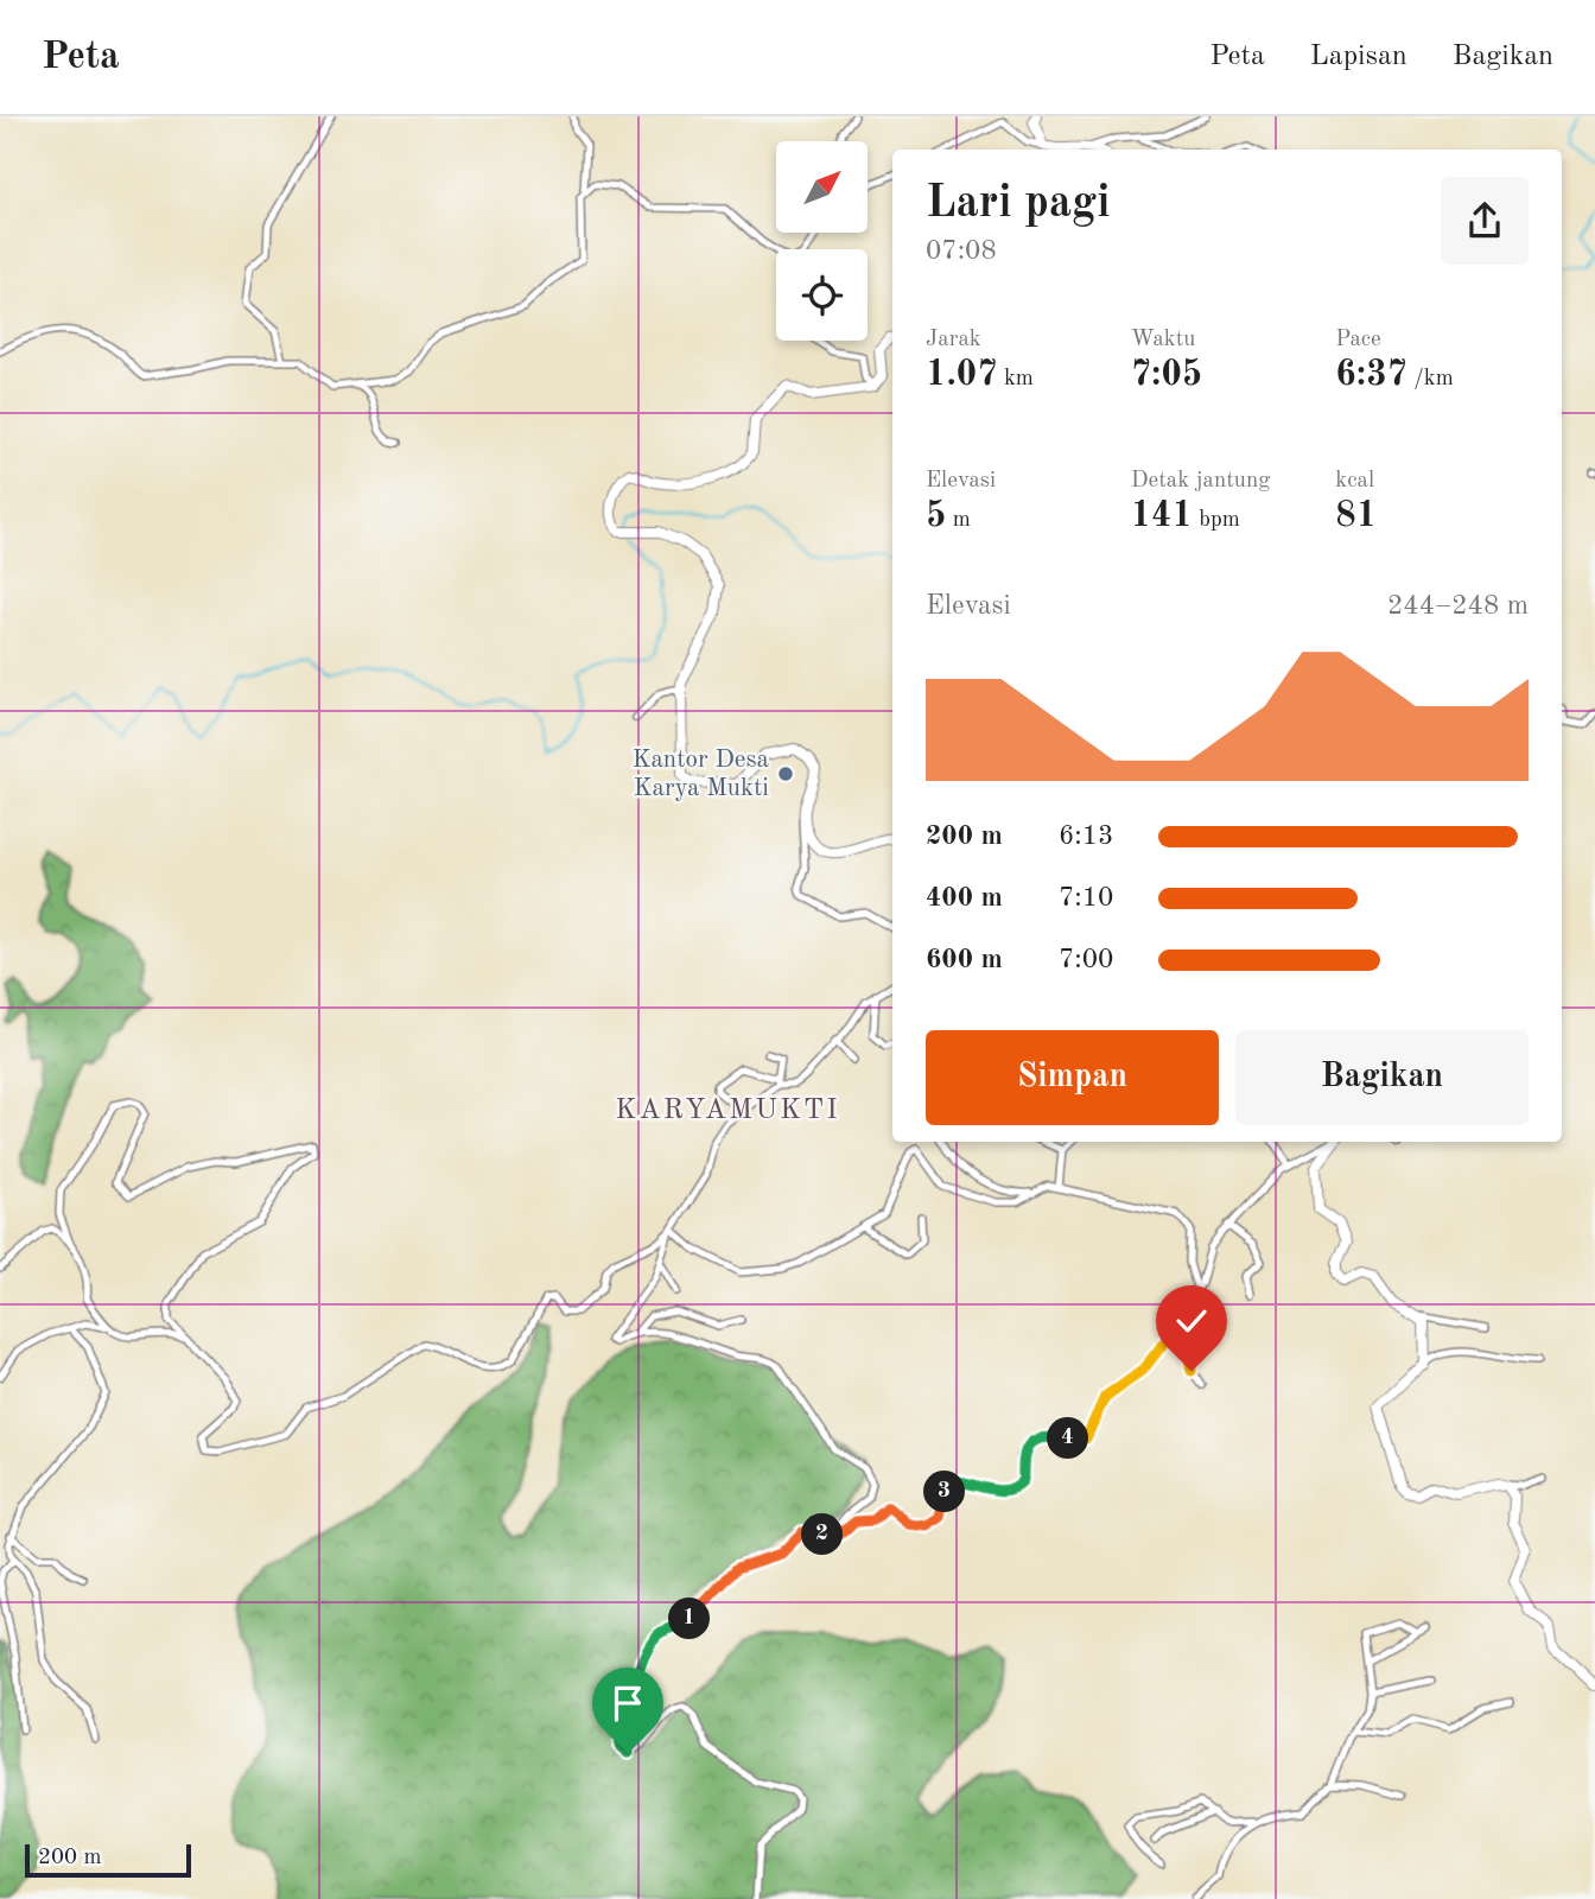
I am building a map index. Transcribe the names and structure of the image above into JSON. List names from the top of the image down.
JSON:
{
  "districts": ["KARYAMUKTI"],
  "places": ["Kantor Desa Karya Mukti"],
  "scale_bar": "200 m",
  "north": "top right",
  "page": {
    "header": "Peta",
    "nav": ["Peta", "Lapisan", "Bagikan"],
    "heading": ["Lari pagi", "07:08"],
    "stats": [
      ["Jarak", "1.07 km"],
      ["Waktu", "7:05"],
      ["Pace", "6:37 /km"],
      ["Elevasi", "5 m"],
      ["Detak jantung", "141 bpm"],
      ["kcal", "81"]
    ],
    "chart": ["Elevasi", "244–248 m"],
    "list": [
      {
        "name": "200 m",
        "note": "6:13"
      },
      {
        "name": "400 m",
        "note": "7:10"
      },
      {
        "name": "600 m",
        "note": "7:00"
      }
    ],
    "buttons": ["Simpan", "Bagikan"],
    "pins": [
      "4",
      "3",
      "2",
      "1"
    ],
    "scale": "200 m"
  }
}
